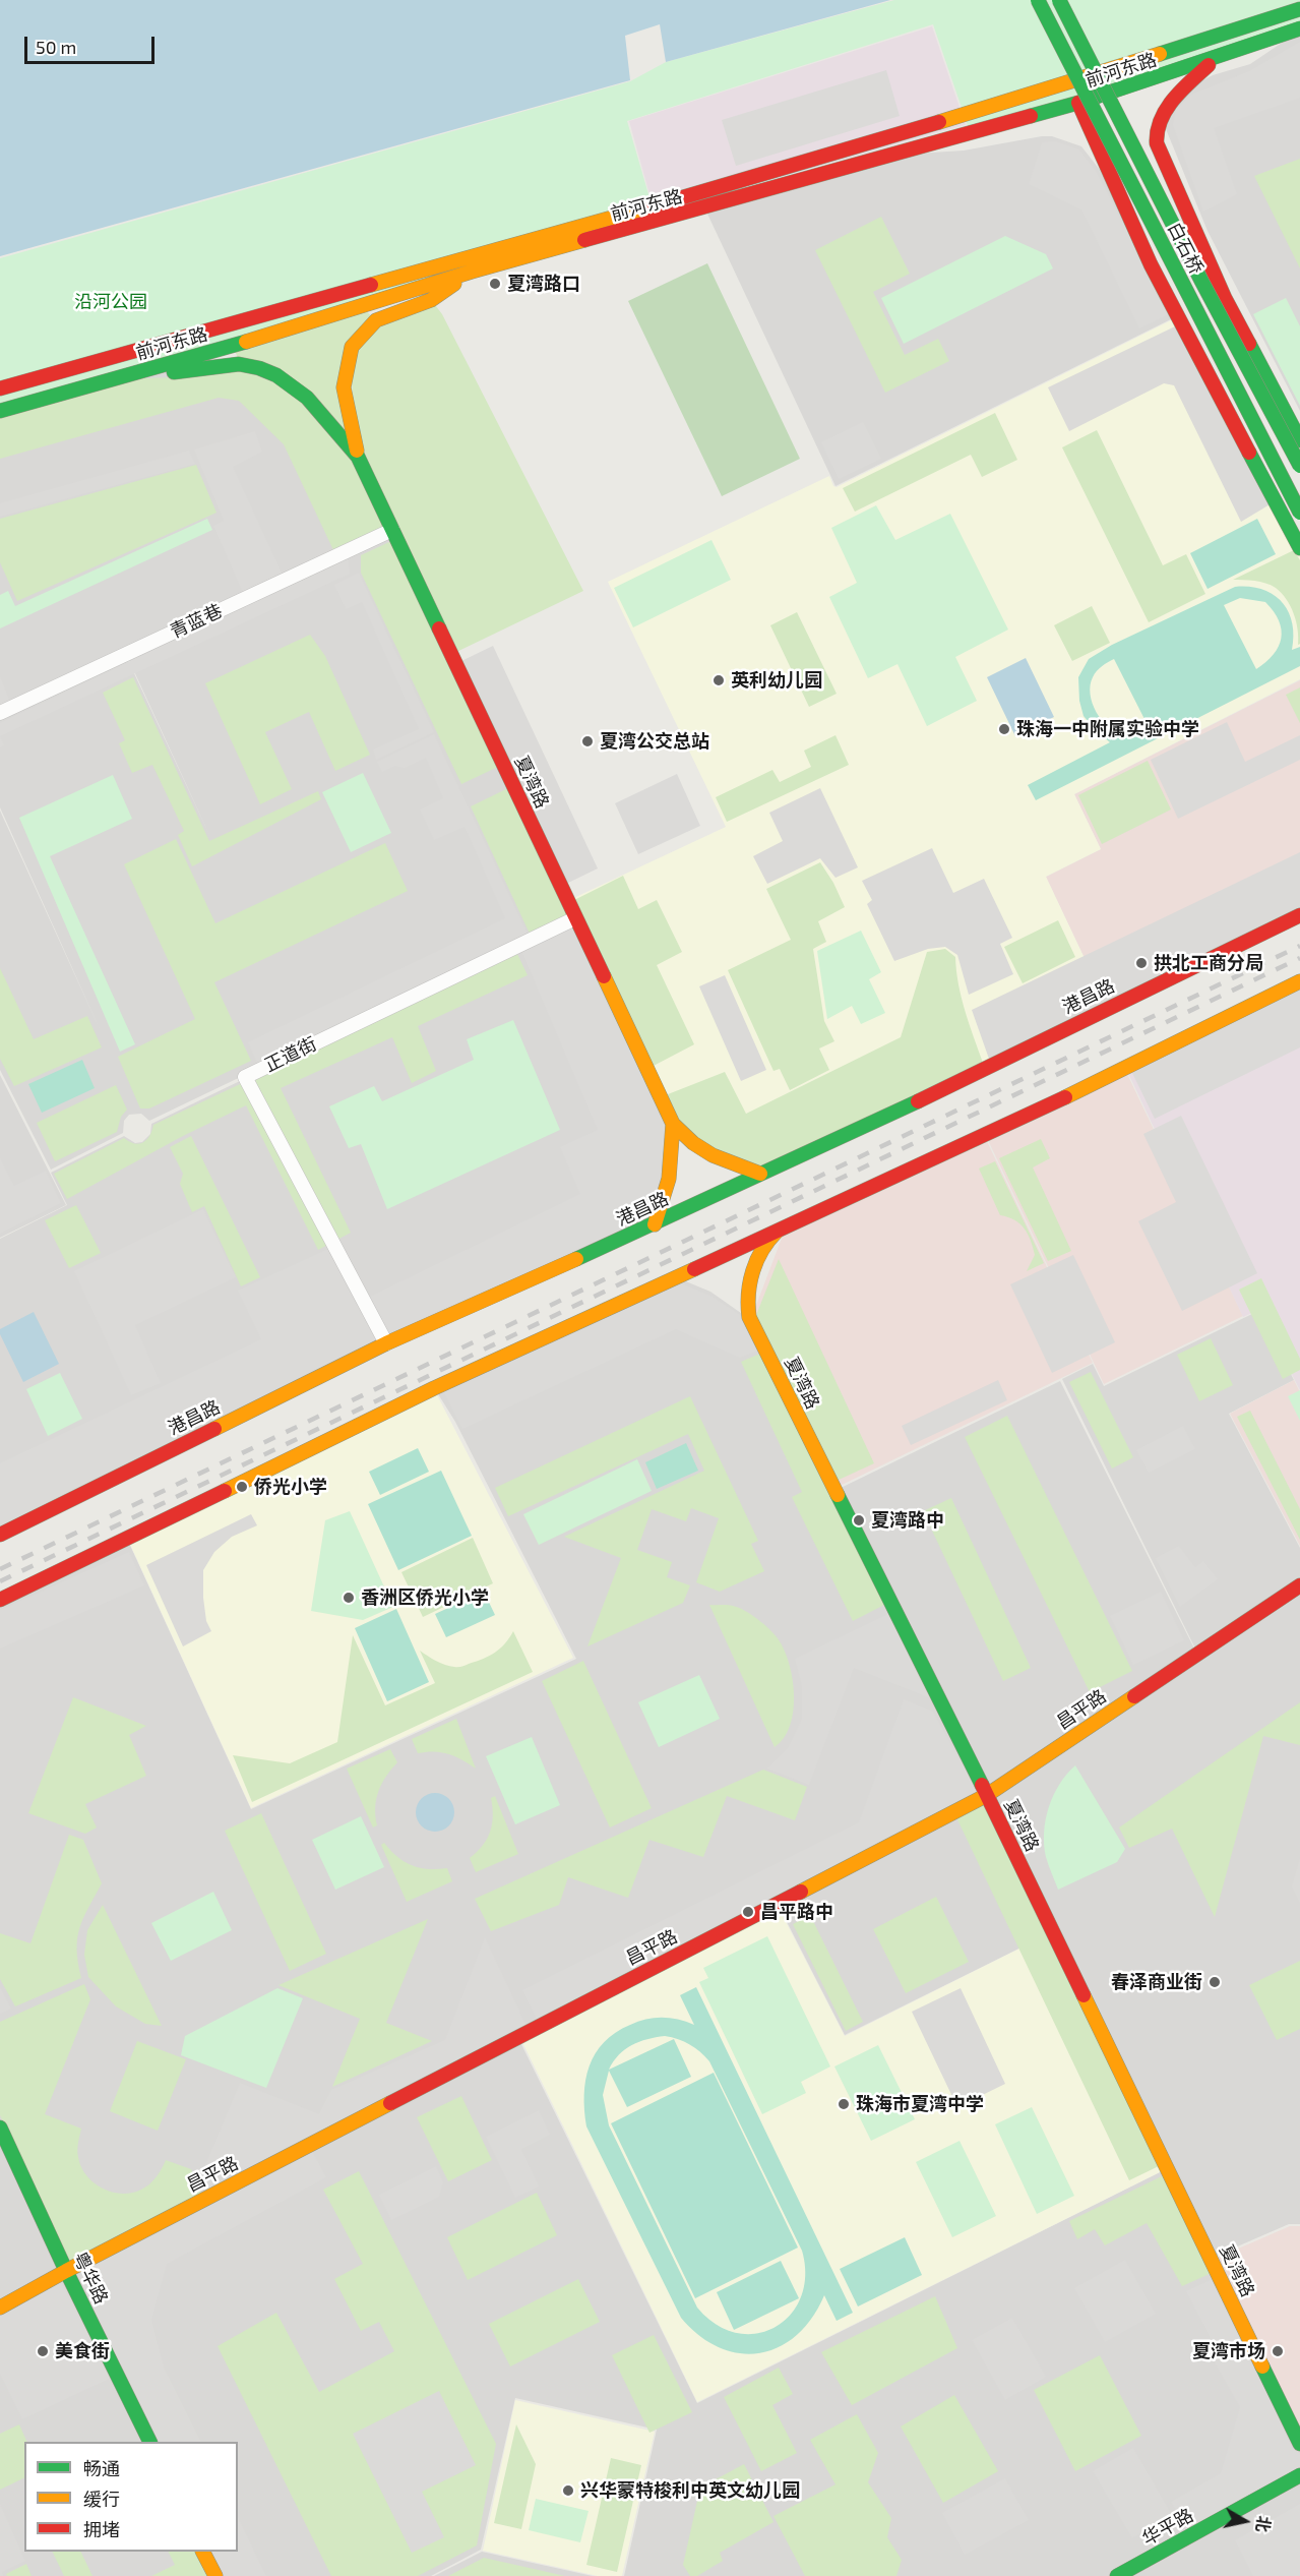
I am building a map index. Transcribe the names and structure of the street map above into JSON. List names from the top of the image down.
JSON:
{
  "streets": {
    "main road": [
      "前河东路",
      "白石桥",
      "夏湾路",
      "港昌路",
      "昌平路",
      "粤华路",
      "华平路"
    ],
    "street": ["青蓝巷", "正道街"]
  },
  "crossings": [
    ["青蓝巷", "夏湾路"],
    ["夏湾路", "正道街"],
    ["夏湾路", "昌平路"],
    ["港昌路", "正道街"],
    ["昌平路", "粤华路"]
  ],
  "parks": ["沿河公园"],
  "places": [
    "夏湾路口",
    "英利幼儿园",
    "珠海一中附属实验中学",
    "夏湾公交总站",
    "拱北工商分局",
    "侨光小学",
    "夏湾路中",
    "香洲区侨光小学",
    "昌平路中",
    "春泽商业街",
    "珠海市夏湾中学",
    "美食街",
    "夏湾市场",
    "兴华蒙特梭利中英文幼儿园"
  ],
  "legend": ["畅通", "缓行", "拥堵"],
  "scale_bar": "50 m",
  "north": "right"
}
